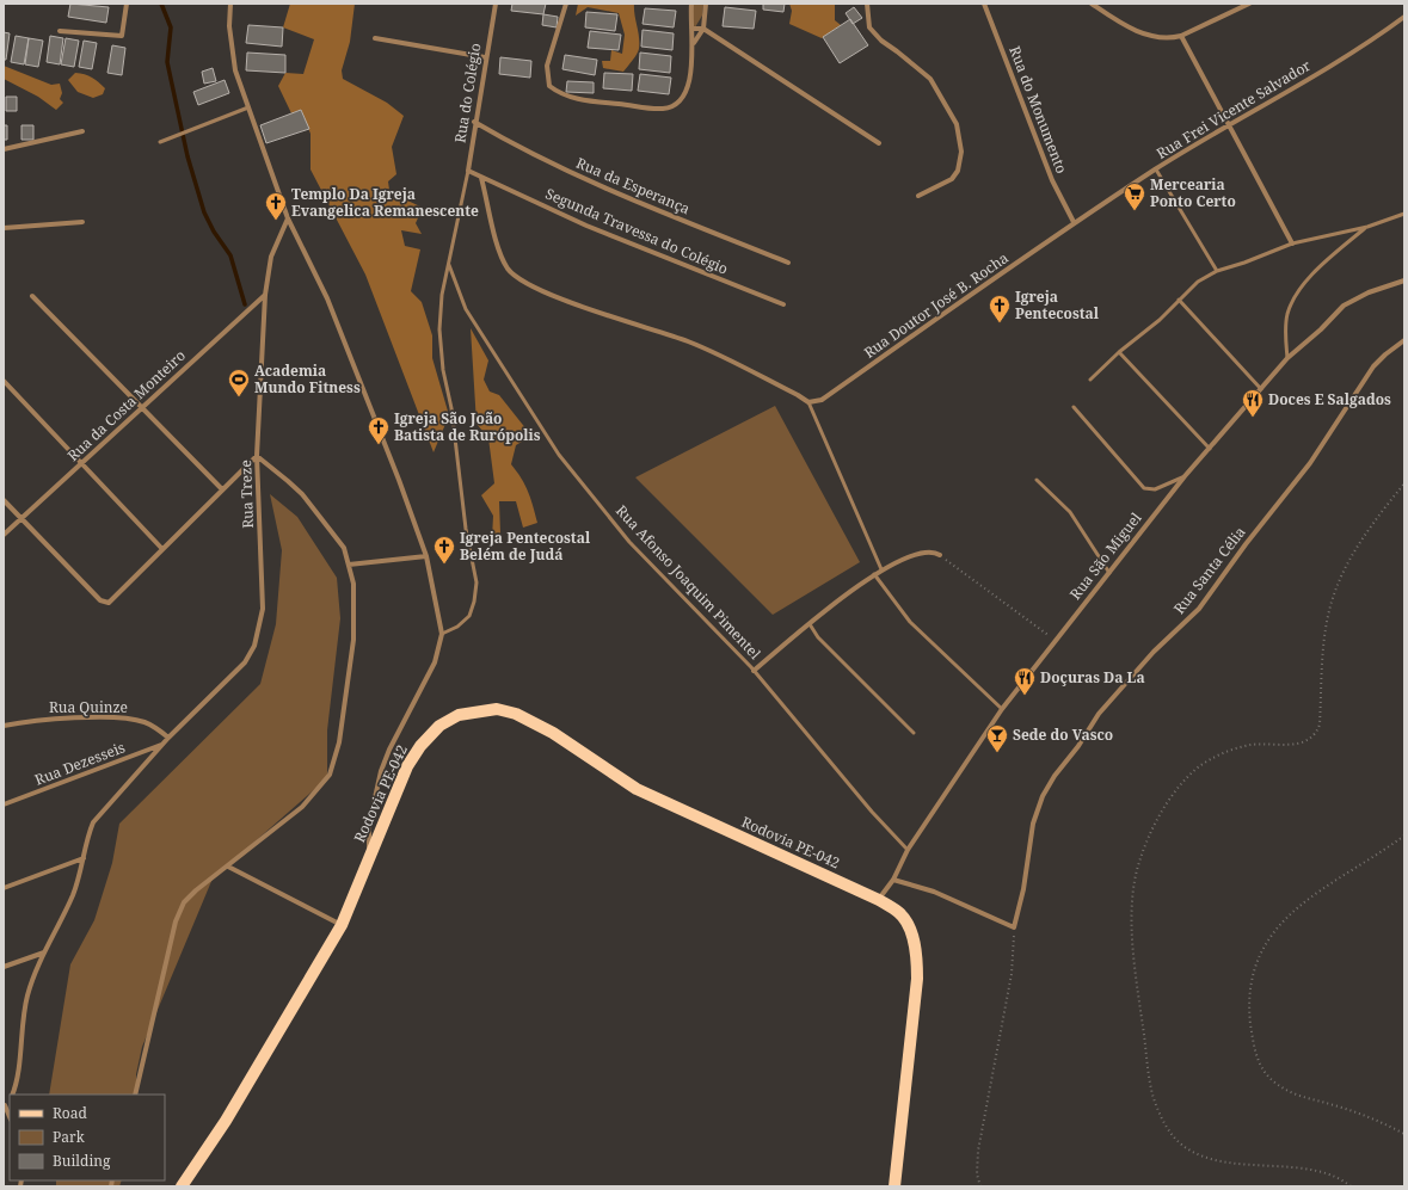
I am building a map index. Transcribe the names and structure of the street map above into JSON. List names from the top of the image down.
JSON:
{
  "streets": {
    "main road": ["Rodovia PE-042"],
    "street": [
      "Rua do Colégio",
      "Rua do Monumento",
      "Rua Frei Vicente Salvador",
      "Rua da Esperança",
      "Segunda Travessa do Colégio",
      "Rua Doutor José B. Rocha",
      "Rua da Costa Monteiro",
      "Rua Treze",
      "Rua São Miguel",
      "Rua Santa Célia",
      "Rua Quinze",
      "Rua Dezesseis"
    ],
    "lane": ["Rua Afonso Joaquim Pimentel"]
  },
  "crossings": [
    ["Rua do Colégio", "Rua da Esperança"],
    ["Rua do Monumento", "Rua Frei Vicente Salvador"],
    ["Rua do Monumento", "Rua Doutor José B. Rocha"],
    ["Rua Frei Vicente Salvador", "Rua Doutor José B. Rocha"],
    ["Rua da Costa Monteiro", "Rua Treze"],
    ["Rua Treze", "Rua Quinze"],
    ["Rua Treze", "Rua Dezesseis"],
    ["Rua São Miguel", "Rua Afonso Joaquim Pimentel"],
    ["Rua São Miguel", "Rodovia PE-042"]
  ],
  "places": {
    "supermarket": ["Mercearia Ponto Certo"],
    "church": [
      "Templo Da Igreja Evangelica Remanescente",
      "Igreja Pentecostal",
      "Igreja São João Batista de Rurópolis",
      "Igreja Pentecostal Belém de Judá"
    ],
    "sports": ["Academia Mundo Fitness"],
    "restaurant": ["Doces E Salgados", "Doçuras Da La"],
    "bar": ["Sede do Vasco"]
  },
  "legend": ["Road", "Park", "Building"]
}
